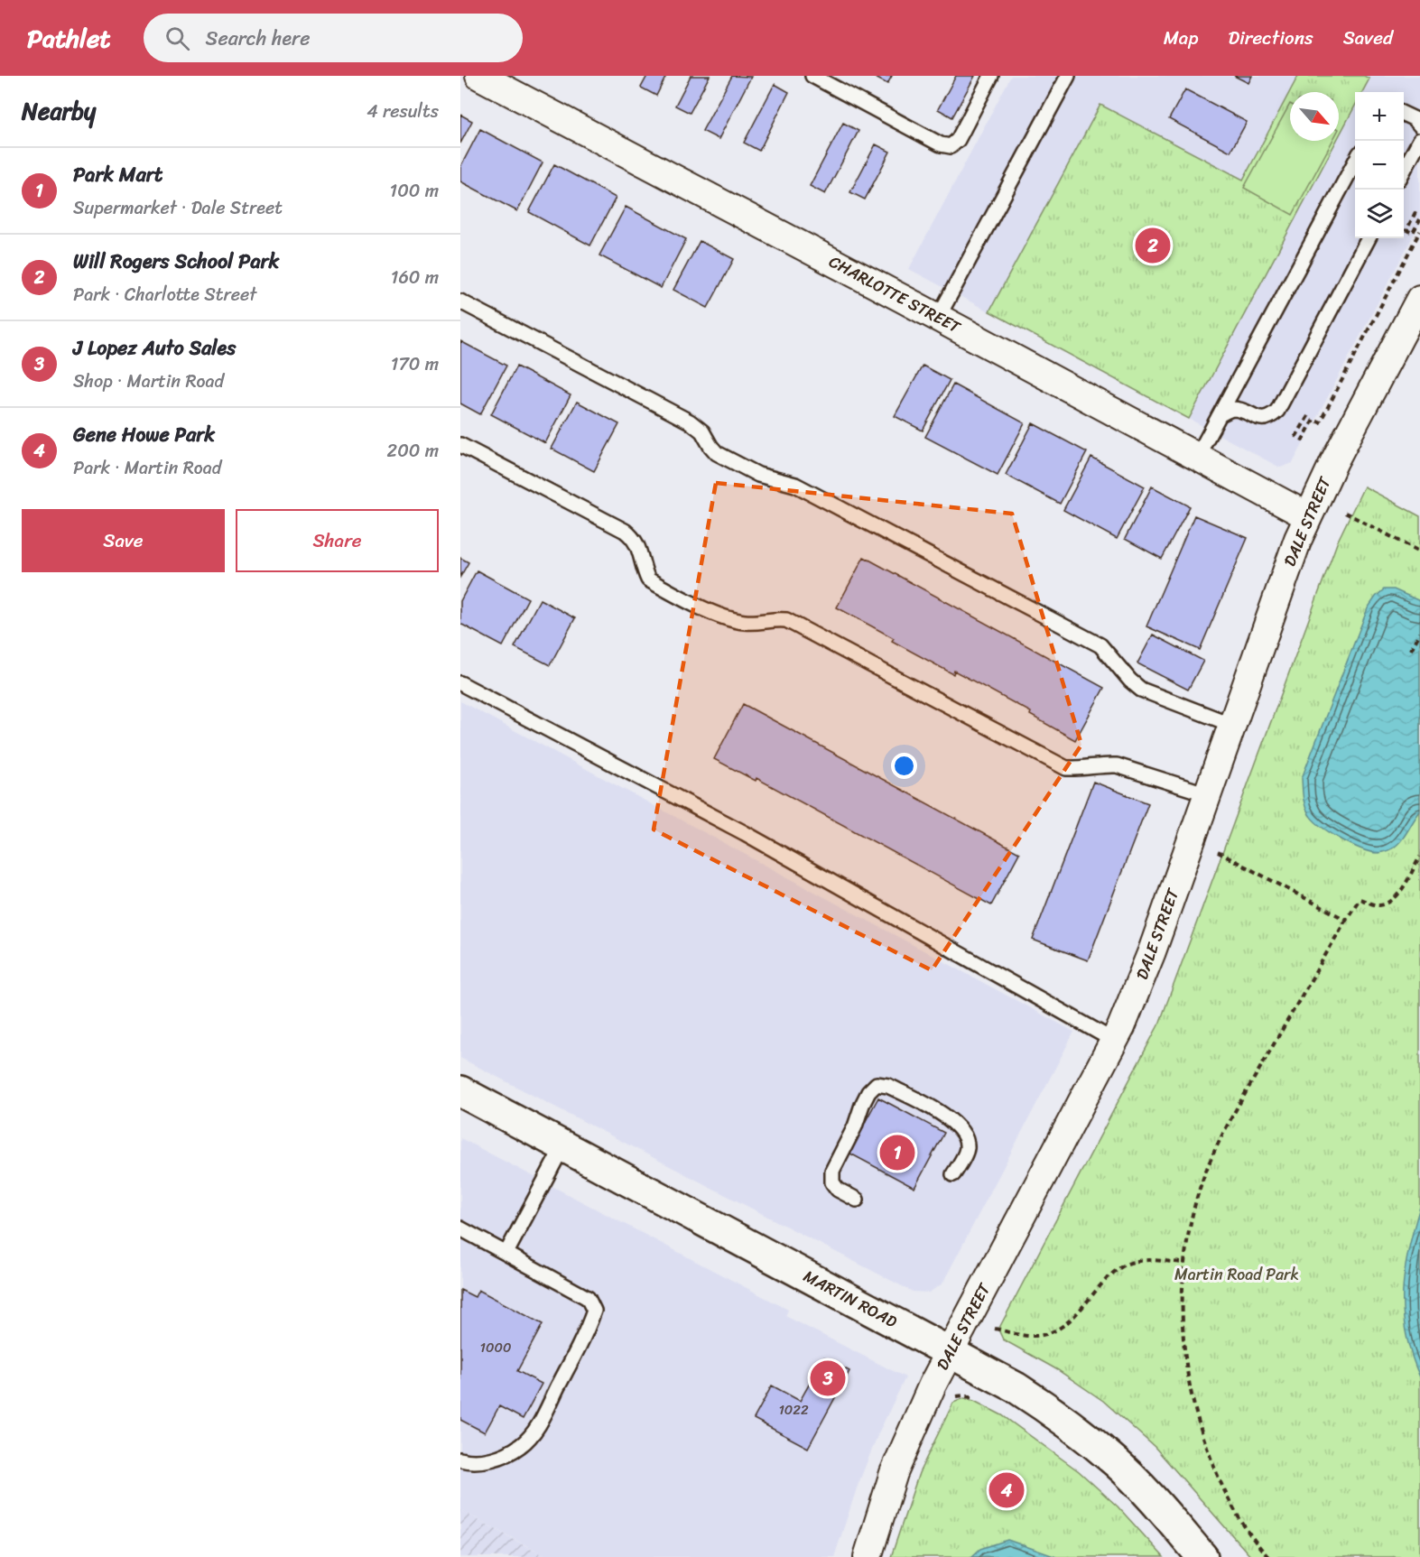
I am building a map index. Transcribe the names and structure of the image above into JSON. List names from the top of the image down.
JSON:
{
  "streets": {
    "street": ["CHARLOTTE STREET", "DALE STREET", "MARTIN ROAD"]
  },
  "crossings": [
    ["CHARLOTTE STREET", "DALE STREET"],
    ["DALE STREET", "MARTIN ROAD"]
  ],
  "parks": ["Martin Road Park"],
  "house_numbers": ["1000", "1022"],
  "north": "bottom right",
  "page": {
    "header": "Pathlet",
    "search": "Search here",
    "nav": ["Map", "Directions", "Saved"],
    "heading": ["Nearby", "4 results"],
    "map_buttons": ["+", "−"],
    "list": [
      {
        "mark": "1",
        "name": "Park Mart",
        "note": "Supermarket · Dale Street",
        "value": "100 m"
      },
      {
        "mark": "2",
        "name": "Will Rogers School Park",
        "note": "Park · Charlotte Street",
        "value": "160 m"
      },
      {
        "mark": "3",
        "name": "J Lopez Auto Sales",
        "note": "Shop · Martin Road",
        "value": "170 m"
      },
      {
        "mark": "4",
        "name": "Gene Howe Park",
        "note": "Park · Martin Road",
        "value": "200 m"
      }
    ],
    "pins": [
      "2",
      "1",
      "3",
      "4"
    ],
    "buttons": ["Save", "Share"]
  }
}
